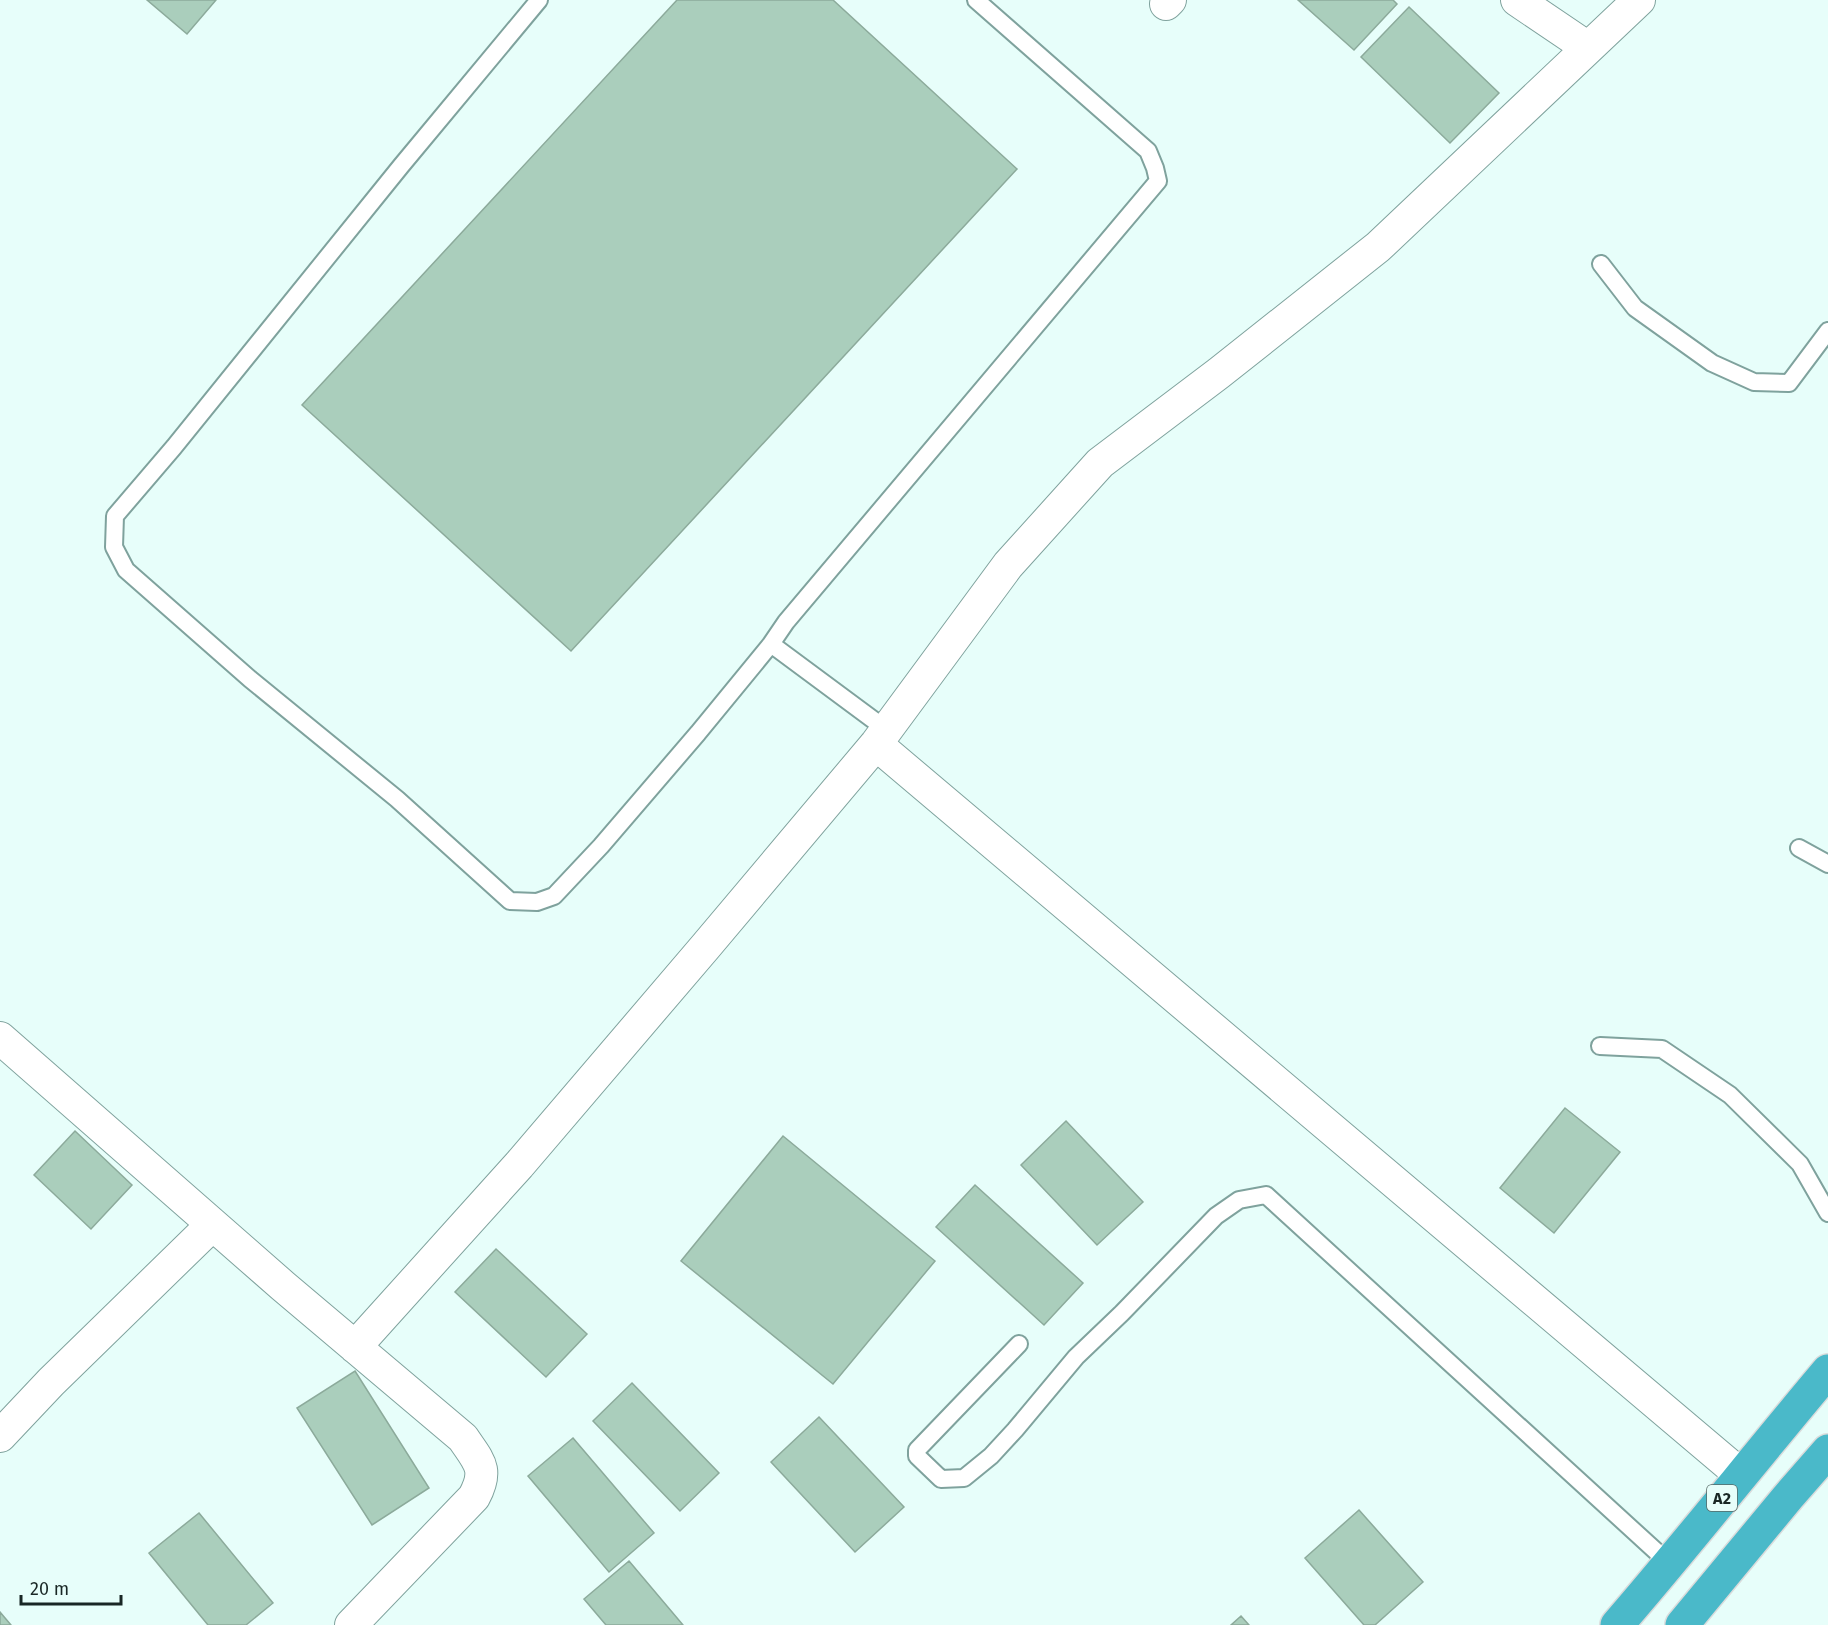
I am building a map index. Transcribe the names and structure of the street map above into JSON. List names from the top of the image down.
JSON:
{
  "streets": {
    "highway": ["A2"]
  },
  "scale_bar": "20 m"
}
